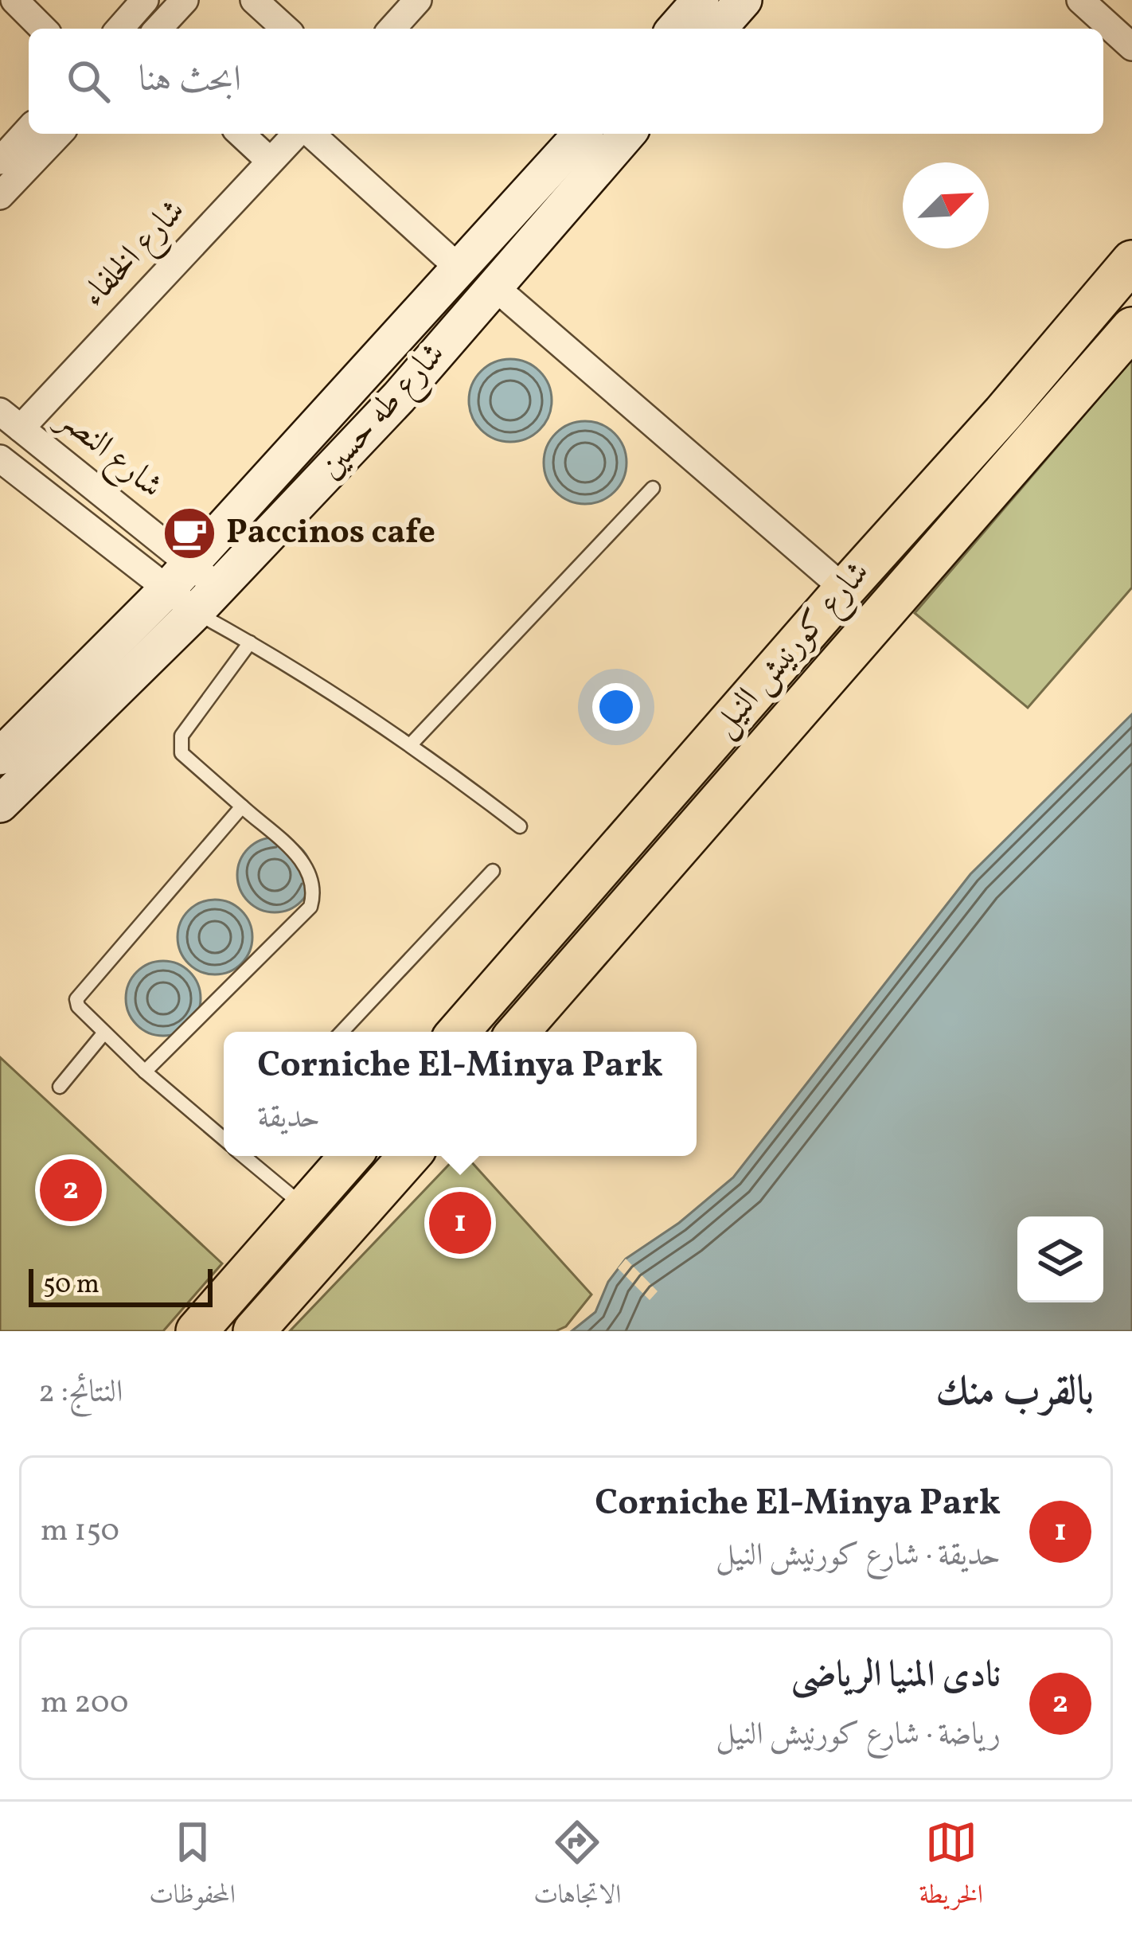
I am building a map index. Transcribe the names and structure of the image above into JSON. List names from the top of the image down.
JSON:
{
  "streets": {
    "main road": ["شارع طه حسين", "شارع كورنيش النيل"],
    "street": ["شارع الخلفاء", "شارع النصر"]
  },
  "crossings": [
    ["شارع الخلفاء", "شارع النصر"],
    ["شارع طه حسين", "شارع النصر"]
  ],
  "places": {
    "cafe": ["Paccinos cafe"]
  },
  "scale_bar": "50 m",
  "north": "top right",
  "page": {
    "search": "ابحث هنا",
    "popup": ["Corniche El-Minya Park", "حديقة"],
    "pins": ["2", "1"],
    "scale": "50 m",
    "heading": ["بالقرب منك", "النتائج: 2"],
    "list": [
      {
        "mark": "1",
        "name": "Corniche El-Minya Park",
        "note": "حديقة · شارع كورنيش النيل",
        "value": "150 m"
      },
      {
        "mark": "2",
        "name": "نادى المنيا الرياضى",
        "note": "رياضة · شارع كورنيش النيل",
        "value": "200 m"
      }
    ],
    "nav": ["الخريطة", "الاتجاهات", "المحفوظات"]
  }
}
